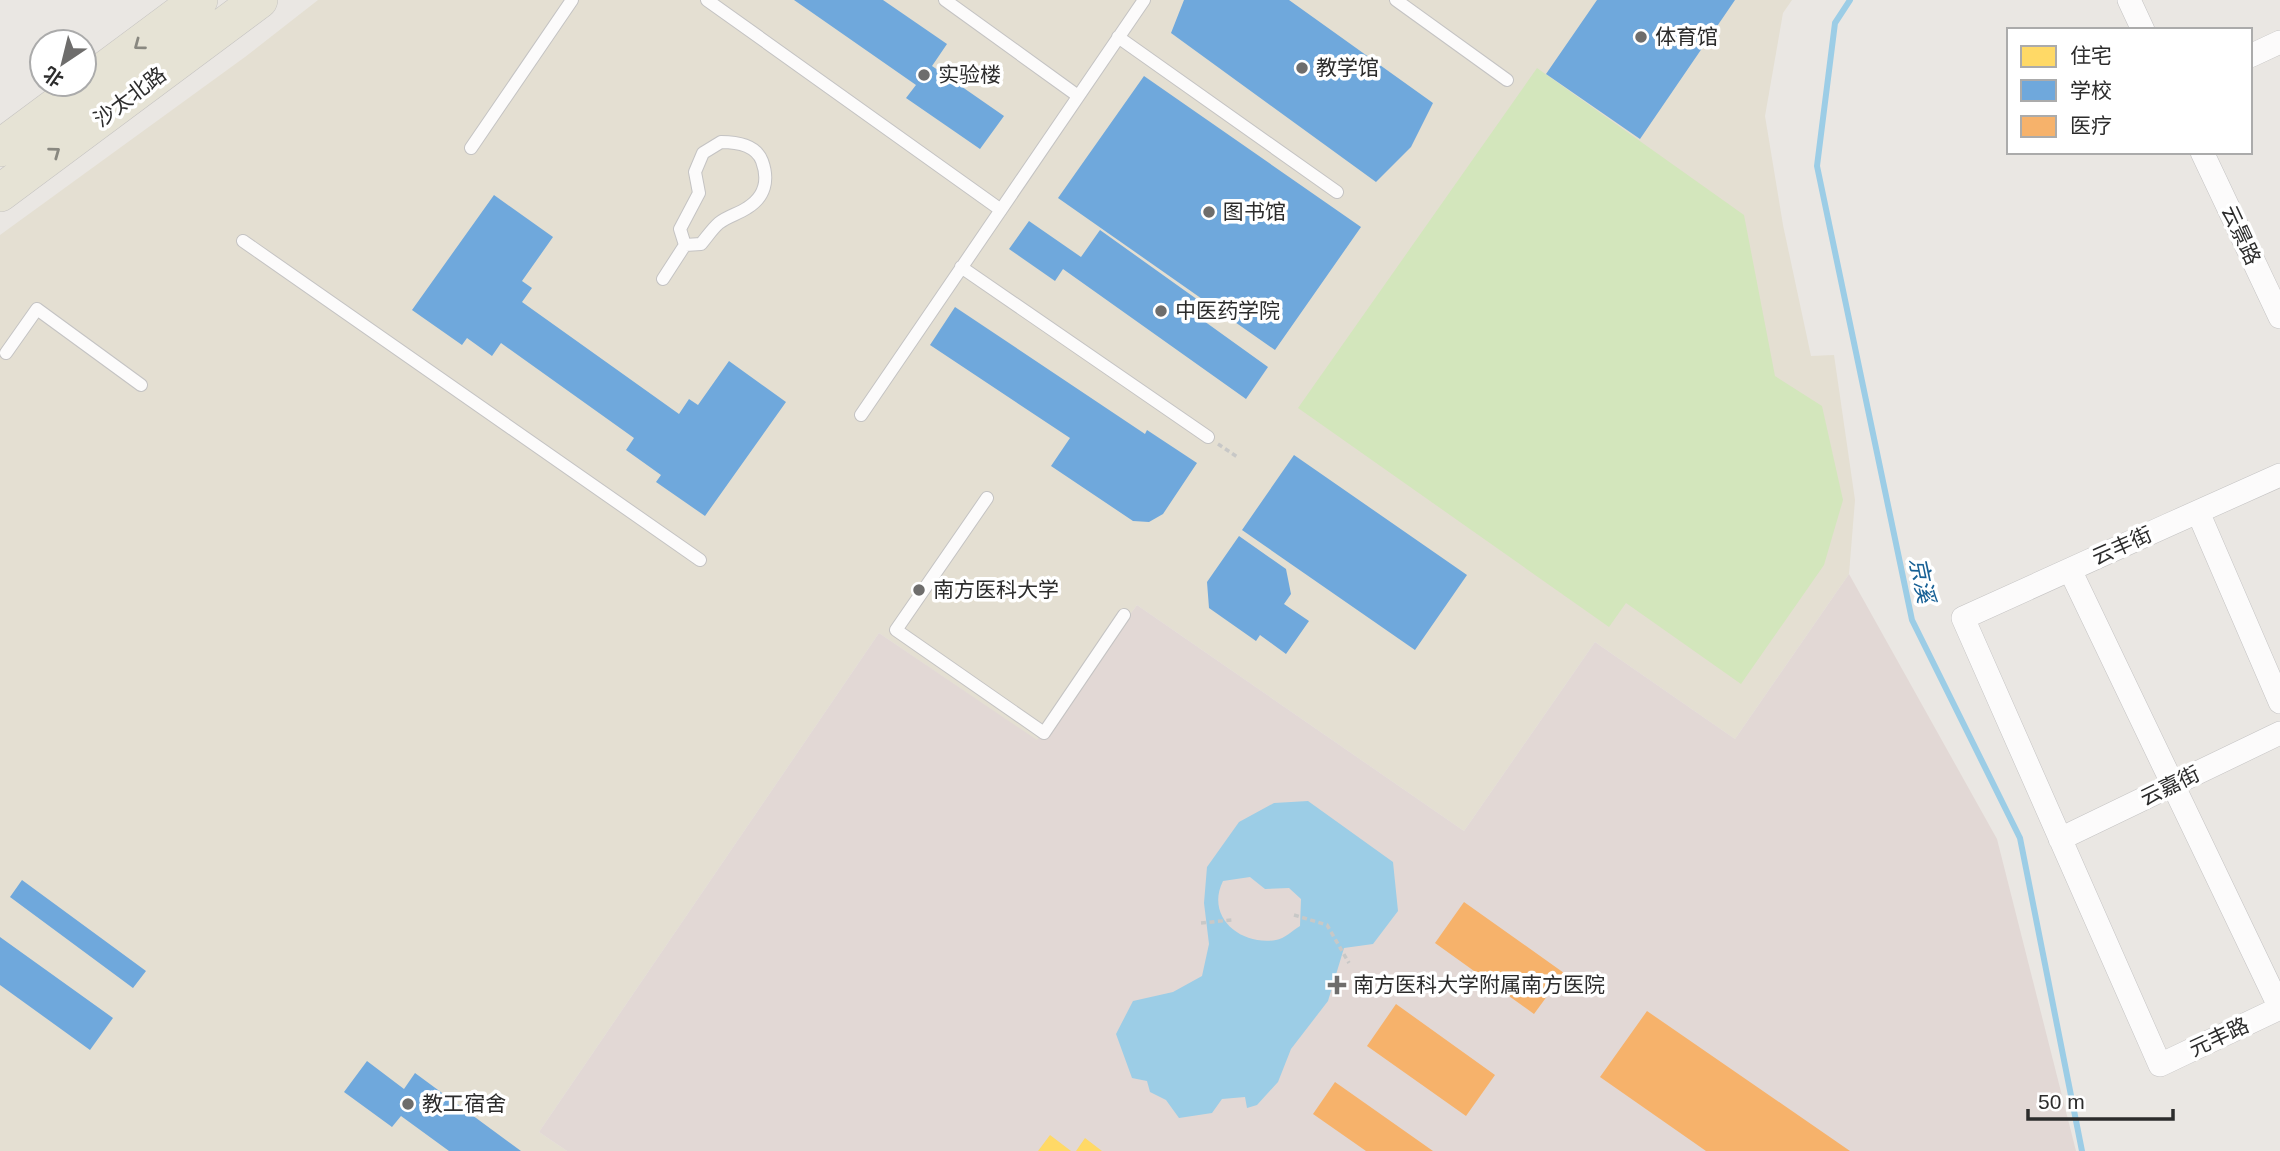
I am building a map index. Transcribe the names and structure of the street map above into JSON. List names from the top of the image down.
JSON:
{
  "streets": {
    "main road": ["沙太北路"],
    "street": [
      "云景路",
      "云丰街",
      "云嘉街",
      "元丰路"
    ]
  },
  "crossings": [
    ["云丰街", "元丰路"],
    ["云嘉街", "元丰路"]
  ],
  "water": ["京溪"],
  "places": {
    "other": [
      "体育馆",
      "教学馆",
      "实验楼",
      "图书馆",
      "中医药学院",
      "南方医科大学",
      "教工宿舍"
    ],
    "health": ["南方医科大学附属南方医院"]
  },
  "legend": ["住宅", "学校", "医疗"],
  "scale_bar": "50 m",
  "north": "bottom left"
}
